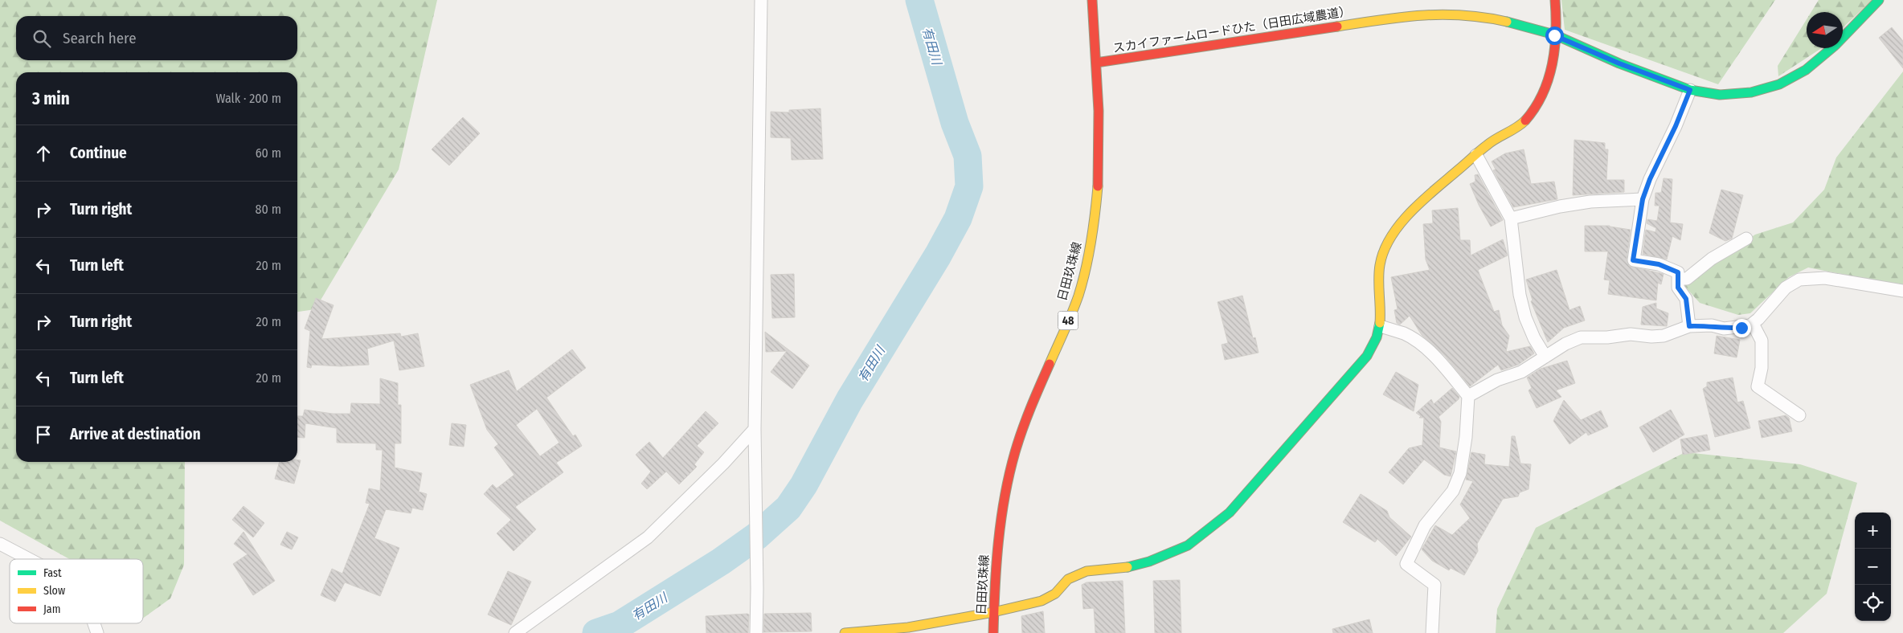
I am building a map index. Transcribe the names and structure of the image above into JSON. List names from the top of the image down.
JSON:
{
  "streets": {
    "street": ["スカイファームロードひた（日田広域農道）", "日田玖珠線", "48"]
  },
  "crossings": [
    ["スカイファームロードひた（日田広域農道）", "日田玖珠線"]
  ],
  "water": ["有田川"],
  "legend": ["Fast", "Slow", "Jam"],
  "north": "left",
  "page": {
    "search": "Search here",
    "heading": ["3 min", "Walk · 200 m"],
    "list": [
      ["Continue", "60 m"],
      ["Turn right", "80 m"],
      ["Turn left", "20 m"],
      ["Turn right", "20 m"],
      ["Turn left", "20 m"],
      "Arrive at destination"
    ],
    "map_buttons": ["+", "−"]
  }
}
